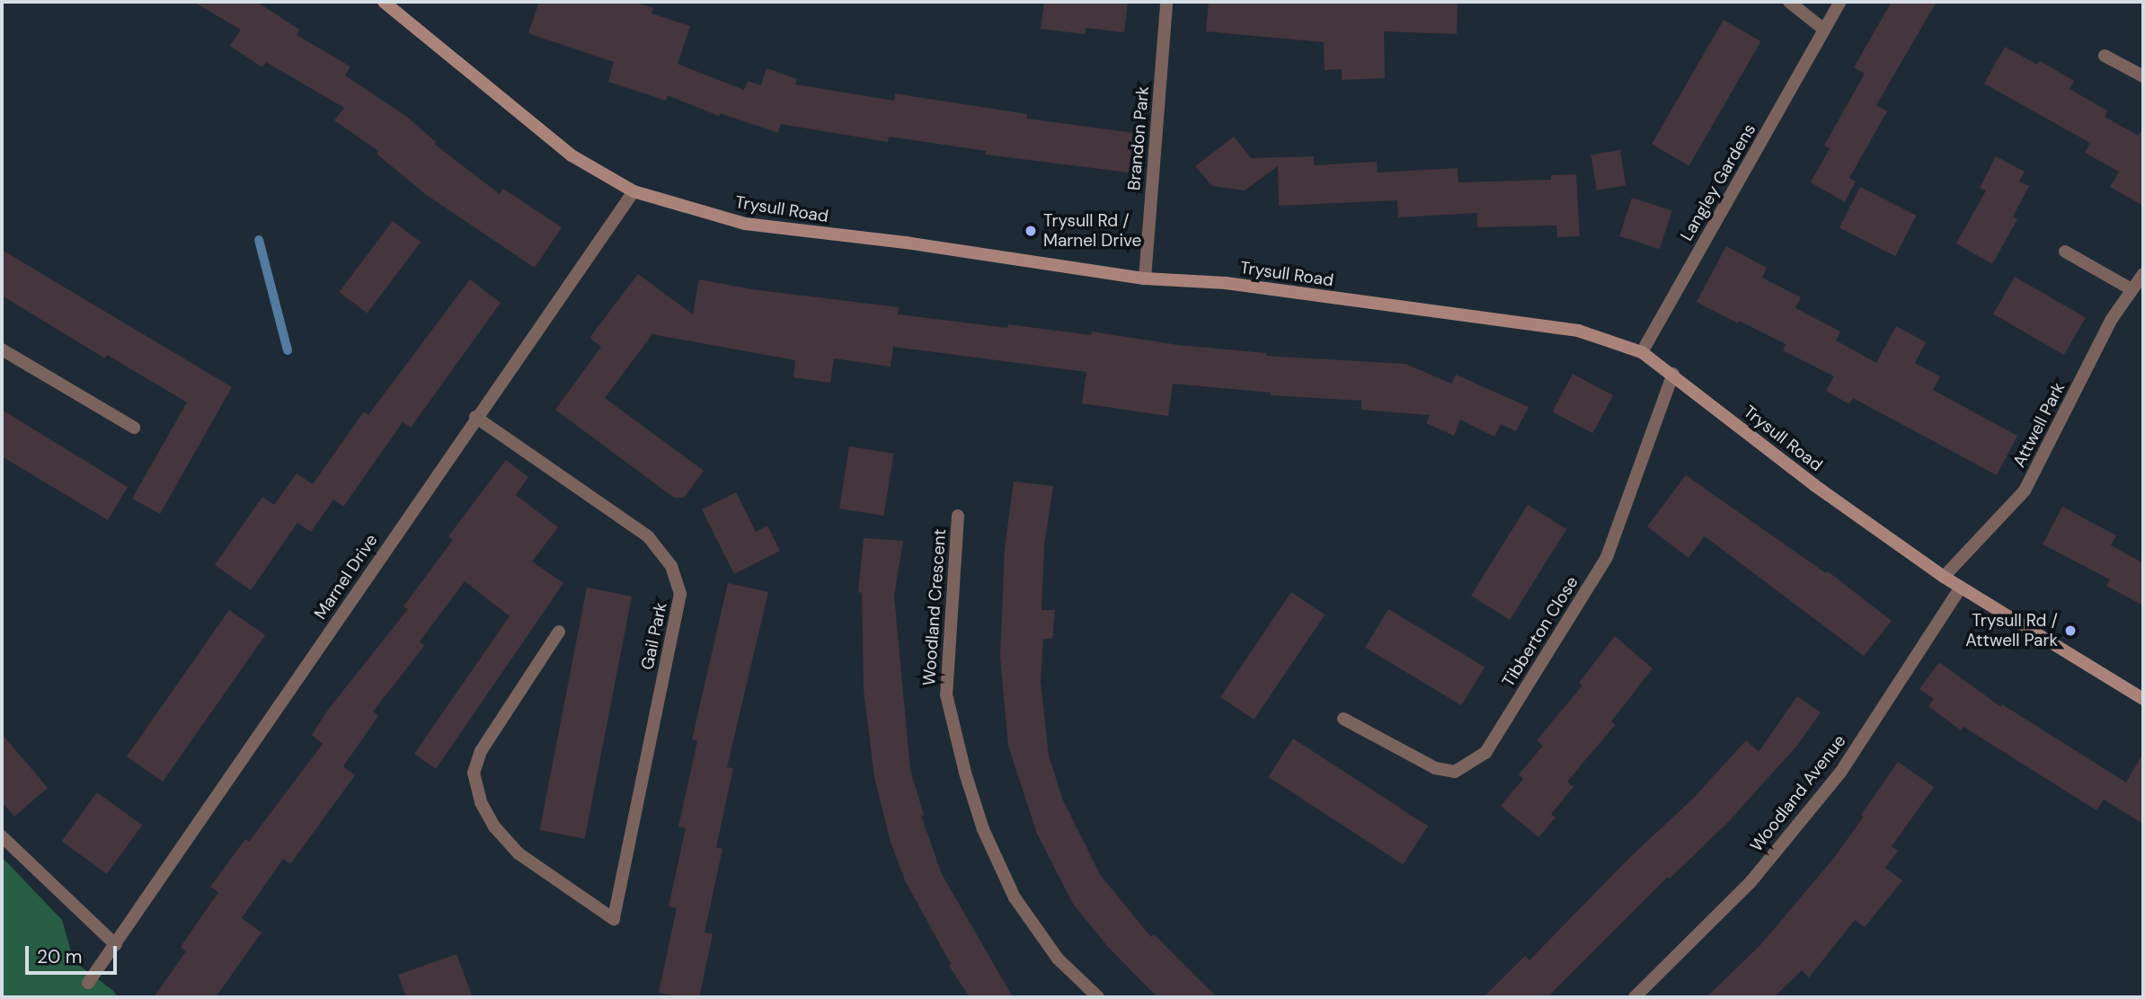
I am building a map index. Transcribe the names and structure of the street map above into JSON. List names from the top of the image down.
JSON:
{
  "streets": {
    "street": [
      "Brandon Park",
      "Langley Gardens",
      "Trysull Road",
      "Attwell Park",
      "Marnel Drive",
      "Woodland Crescent",
      "Tibberton Close",
      "Gail Park",
      "Woodland Avenue"
    ]
  },
  "crossings": [
    ["Brandon Park", "Trysull Road"],
    ["Langley Gardens", "Trysull Road"],
    ["Trysull Road", "Attwell Park"],
    ["Trysull Road", "Marnel Drive"],
    ["Trysull Road", "Tibberton Close"],
    ["Trysull Road", "Woodland Avenue"],
    ["Marnel Drive", "Gail Park"]
  ],
  "places": ["Trysull Rd / Marnel Drive", "Trysull Rd / Attwell Park"],
  "scale_bar": "20 m"
}
